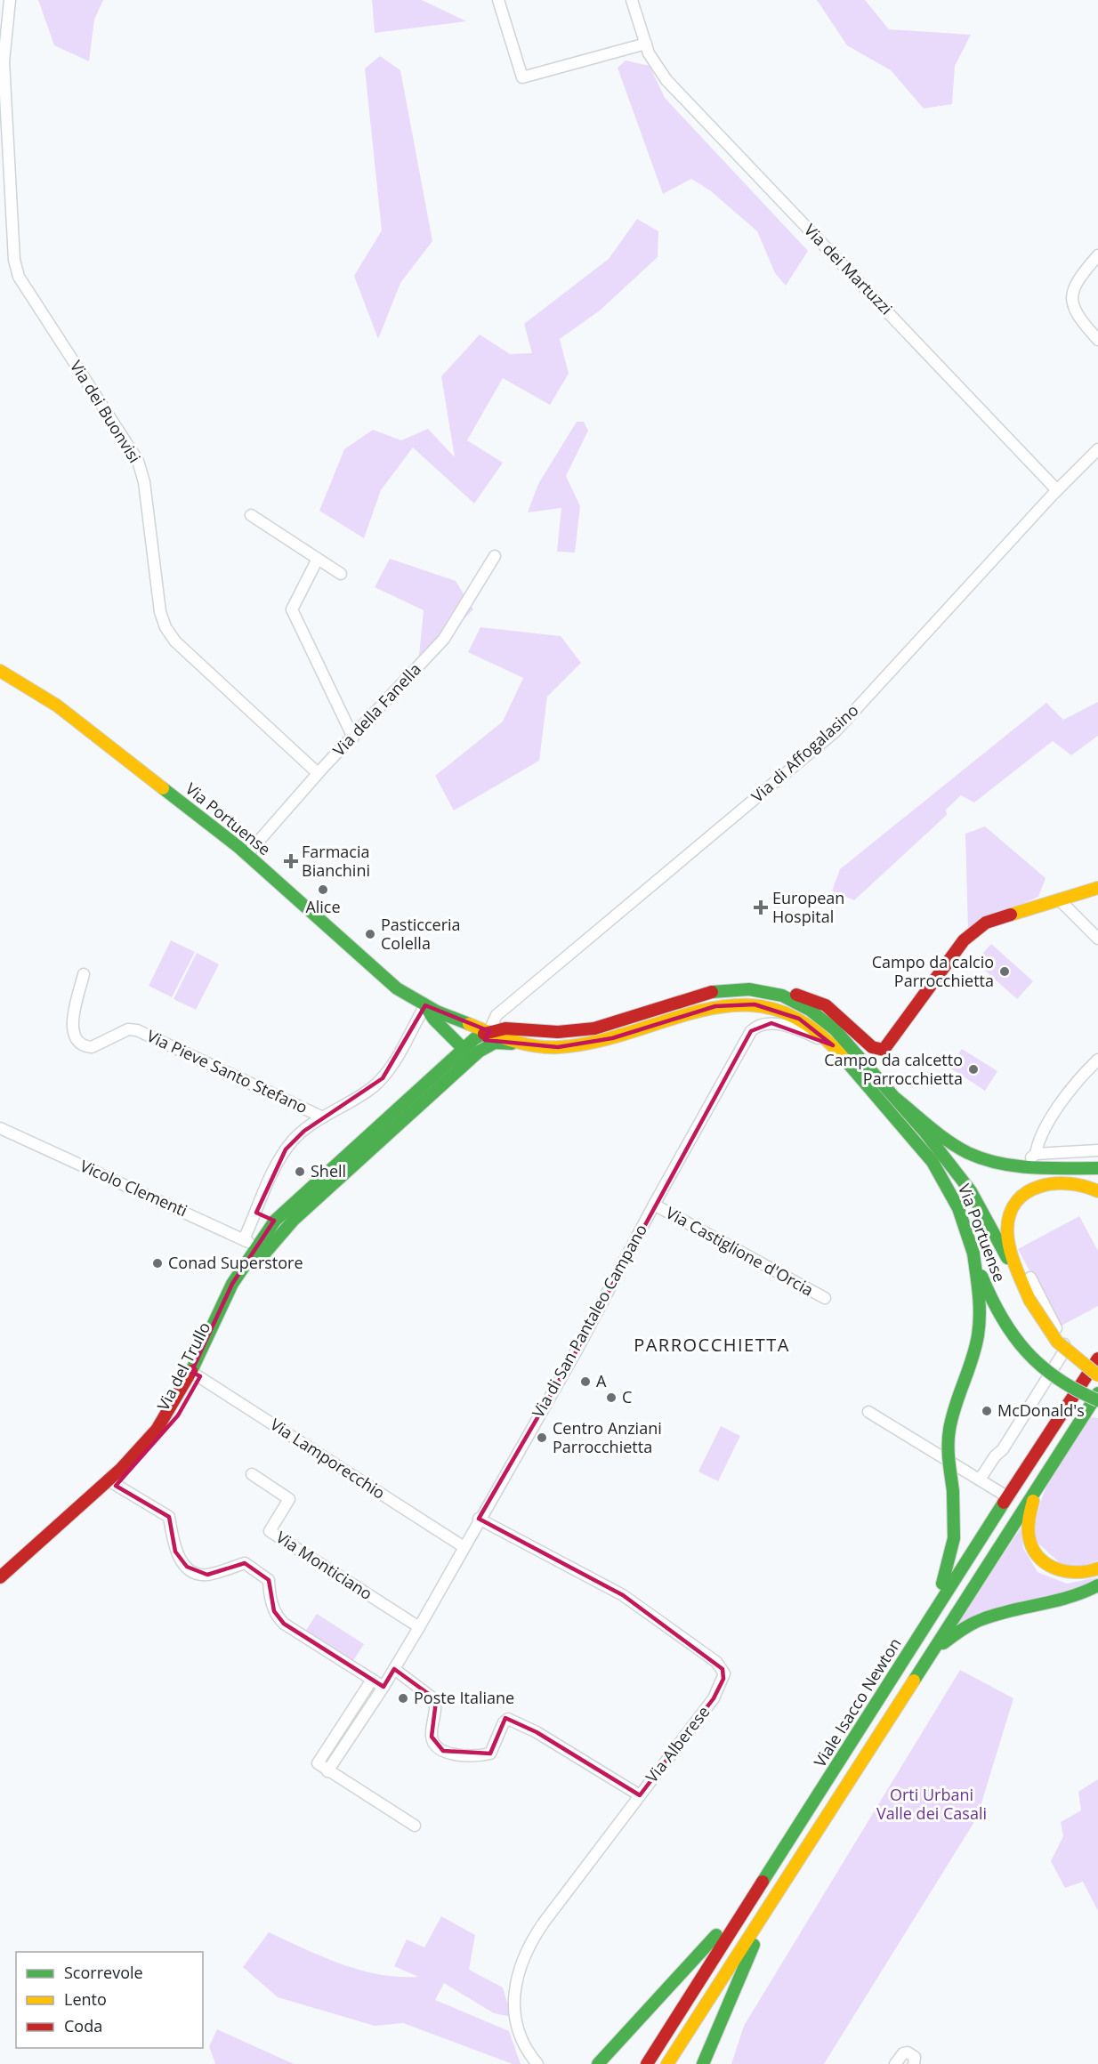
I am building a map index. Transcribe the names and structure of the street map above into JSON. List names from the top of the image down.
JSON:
{
  "streets": {
    "main road": ["Via Portuense", "Via del Trullo", "Viale Isacco Newton"],
    "street": [
      "Via dei Martuzzi",
      "Via dei Buonvisi",
      "Via della Fanella",
      "Via di Affogalasino",
      "Via Pieve Santo Stefano",
      "Vicolo Clementi",
      "Via Castiglione d'Orcia",
      "Via di San Pantaleo Campano",
      "Via Lamporecchio",
      "Via Monticiano",
      "Via Alberese"
    ]
  },
  "crossings": [
    ["Via dei Martuzzi", "Via di Affogalasino"],
    ["Via dei Buonvisi", "Via della Fanella"],
    ["Via della Fanella", "Via Portuense"],
    ["Via di Affogalasino", "Via Portuense"],
    ["Via di Affogalasino", "Via del Trullo"],
    ["Via Portuense", "Via di San Pantaleo Campano"],
    ["Via Portuense", "Via del Trullo"],
    ["Vicolo Clementi", "Via del Trullo"],
    ["Via Castiglione d'Orcia", "Via di San Pantaleo Campano"],
    ["Via di San Pantaleo Campano", "Via Lamporecchio"],
    ["Via di San Pantaleo Campano", "Via Monticiano"],
    ["Via di San Pantaleo Campano", "Via Alberese"],
    ["Via del Trullo", "Via Lamporecchio"]
  ],
  "districts": ["PARROCCHIETTA"],
  "parks": ["Orti Urbani Valle dei Casali"],
  "places": {
    "health": ["Farmacia Bianchini", "European Hospital"],
    "other": [
      "Alice",
      "Pasticceria Colella",
      "Campo da calcio Parrocchietta",
      "Campo da calcetto Parrocchietta",
      "Shell",
      "Conad Superstore",
      "A",
      "C",
      "McDonald's",
      "Centro Anziani Parrocchietta",
      "Poste Italiane"
    ]
  },
  "legend": ["Scorrevole", "Lento", "Coda"]
}
